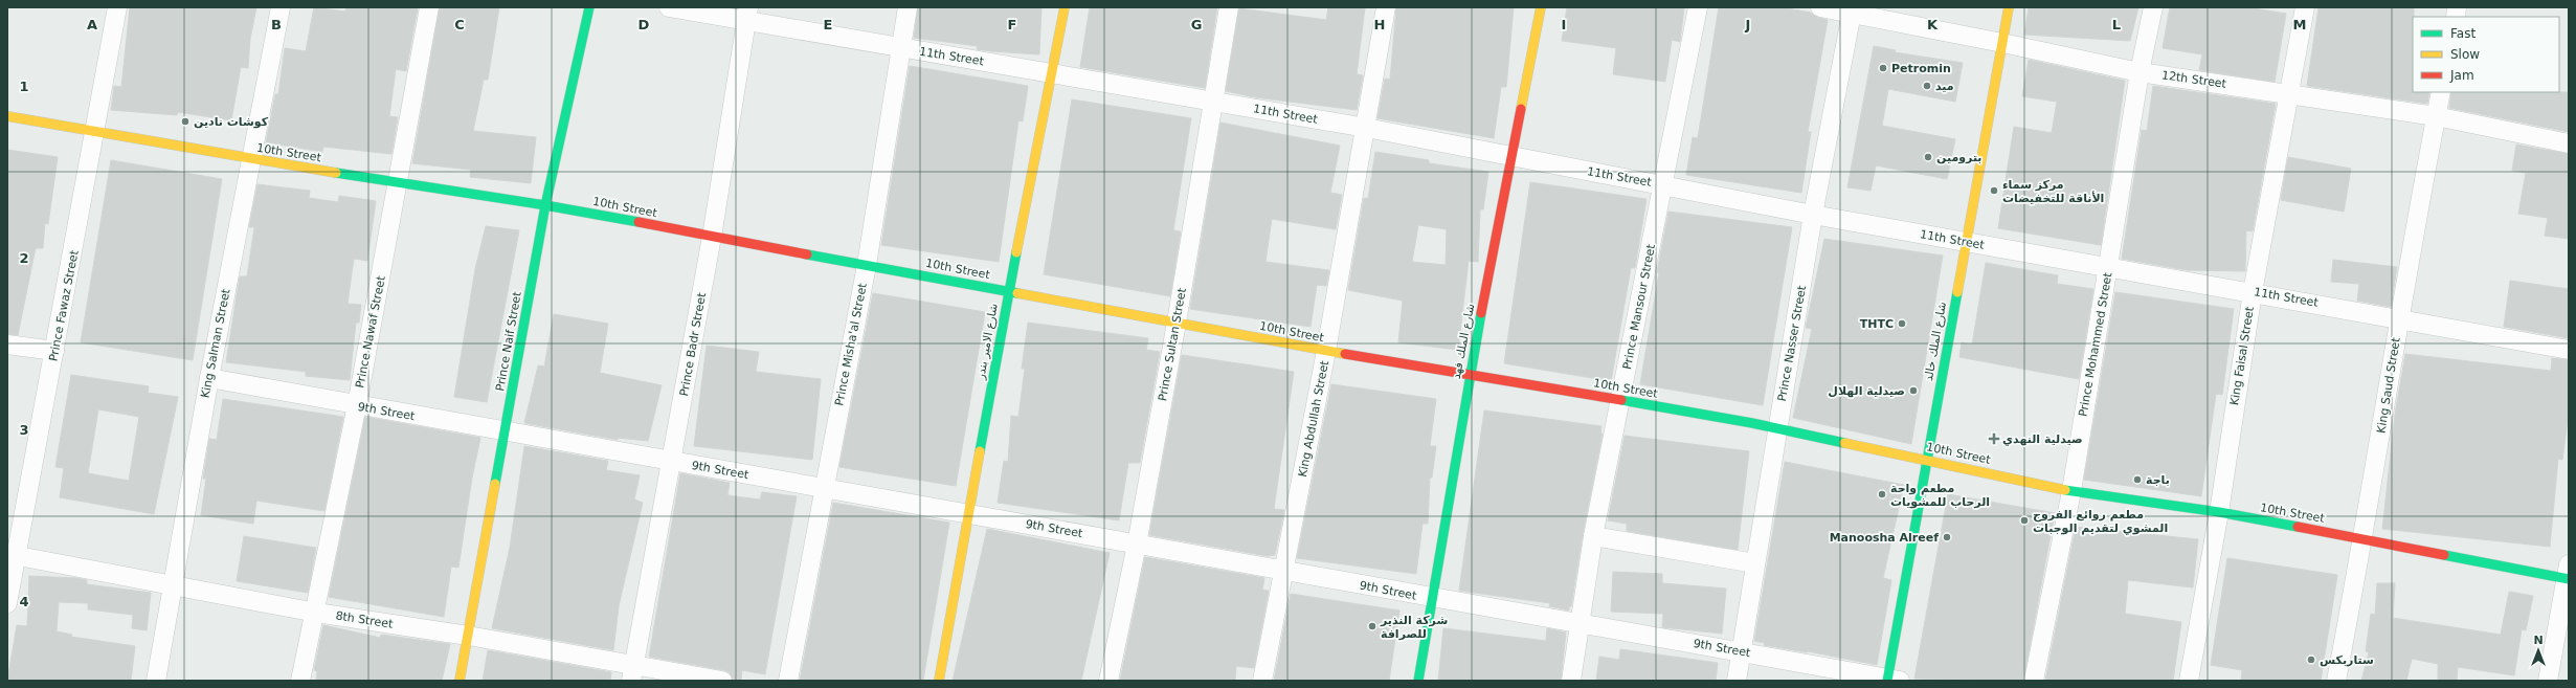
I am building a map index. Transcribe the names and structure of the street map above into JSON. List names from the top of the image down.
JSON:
{
  "streets": {
    "street": [
      "11th Street",
      "12th Street",
      "10th Street",
      "Prince Fawaz Street",
      "Prince Mansour Street",
      "Prince Nawaf Street",
      "Prince Naif Street",
      "شارع الامير بندر",
      "شارع الملك فهد",
      "شارع الملك خالد",
      "King Salman Street",
      "Prince Nasser Street",
      "Prince Badr Street",
      "Prince Misha'al Street",
      "Prince Sultan Street",
      "Prince Mohammed Street",
      "King Faisal Street",
      "King Saud Street",
      "9th Street",
      "King Abdullah Street",
      "8th Street"
    ]
  },
  "crossings": [
    ["11th Street", "Prince Mansour Street"],
    ["11th Street", "شارع الامير بندر"],
    ["11th Street", "شارع الملك فهد"],
    ["11th Street", "شارع الملك خالد"],
    ["11th Street", "Prince Nasser Street"],
    ["11th Street", "Prince Badr Street"],
    ["11th Street", "Prince Misha'al Street"],
    ["11th Street", "Prince Sultan Street"],
    ["11th Street", "Prince Mohammed Street"],
    ["11th Street", "King Faisal Street"],
    ["11th Street", "King Saud Street"],
    ["11th Street", "King Abdullah Street"],
    ["12th Street", "شارع الملك خالد"],
    ["12th Street", "Prince Nasser Street"],
    ["12th Street", "Prince Mohammed Street"],
    ["12th Street", "King Faisal Street"],
    ["12th Street", "King Saud Street"],
    ["10th Street", "Prince Fawaz Street"],
    ["10th Street", "Prince Mansour Street"],
    ["10th Street", "Prince Nawaf Street"],
    ["10th Street", "Prince Naif Street"],
    ["10th Street", "شارع الامير بندر"],
    ["10th Street", "شارع الملك فهد"],
    ["10th Street", "شارع الملك خالد"],
    ["10th Street", "King Salman Street"],
    ["10th Street", "Prince Nasser Street"],
    ["10th Street", "Prince Badr Street"],
    ["10th Street", "Prince Misha'al Street"],
    ["10th Street", "Prince Sultan Street"],
    ["10th Street", "Prince Mohammed Street"],
    ["10th Street", "King Faisal Street"],
    ["10th Street", "King Saud Street"],
    ["10th Street", "King Abdullah Street"],
    ["Prince Fawaz Street", "8th Street"],
    ["Prince Mansour Street", "9th Street"],
    ["Prince Nawaf Street", "9th Street"],
    ["Prince Nawaf Street", "8th Street"],
    ["Prince Naif Street", "9th Street"],
    ["Prince Naif Street", "8th Street"],
    ["شارع الامير بندر", "9th Street"],
    ["شارع الملك فهد", "9th Street"],
    ["شارع الملك خالد", "9th Street"],
    ["King Salman Street", "9th Street"],
    ["King Salman Street", "8th Street"],
    ["Prince Nasser Street", "9th Street"],
    ["Prince Badr Street", "9th Street"],
    ["Prince Badr Street", "8th Street"],
    ["Prince Misha'al Street", "9th Street"],
    ["Prince Sultan Street", "9th Street"],
    ["9th Street", "King Abdullah Street"]
  ],
  "places": {
    "other": [
      "Petromin",
      "ميد",
      "كوشات نادين",
      "بترومين",
      "مركز سماء الأناقة للتخفيضات",
      "THTC",
      "صيدلية الهلال",
      "باجة",
      "مطعم واحة الرحاب للمشويات",
      "مطعم روائع الفروج المشوي لتقديم الوجبات",
      "Manoosha Alreef",
      "شركة النذير للصرافة",
      "ستاربكس"
    ],
    "health": ["صيدلية النهدي"]
  },
  "legend": ["Fast", "Slow", "Jam"],
  "north": "top",
  "grid": {
    "columns": [
      "A",
      "B",
      "C",
      "D",
      "E",
      "F",
      "G",
      "H",
      "I",
      "J",
      "K",
      "L",
      "M"
    ],
    "rows": [
      "1",
      "2",
      "3",
      "4"
    ]
  }
}
